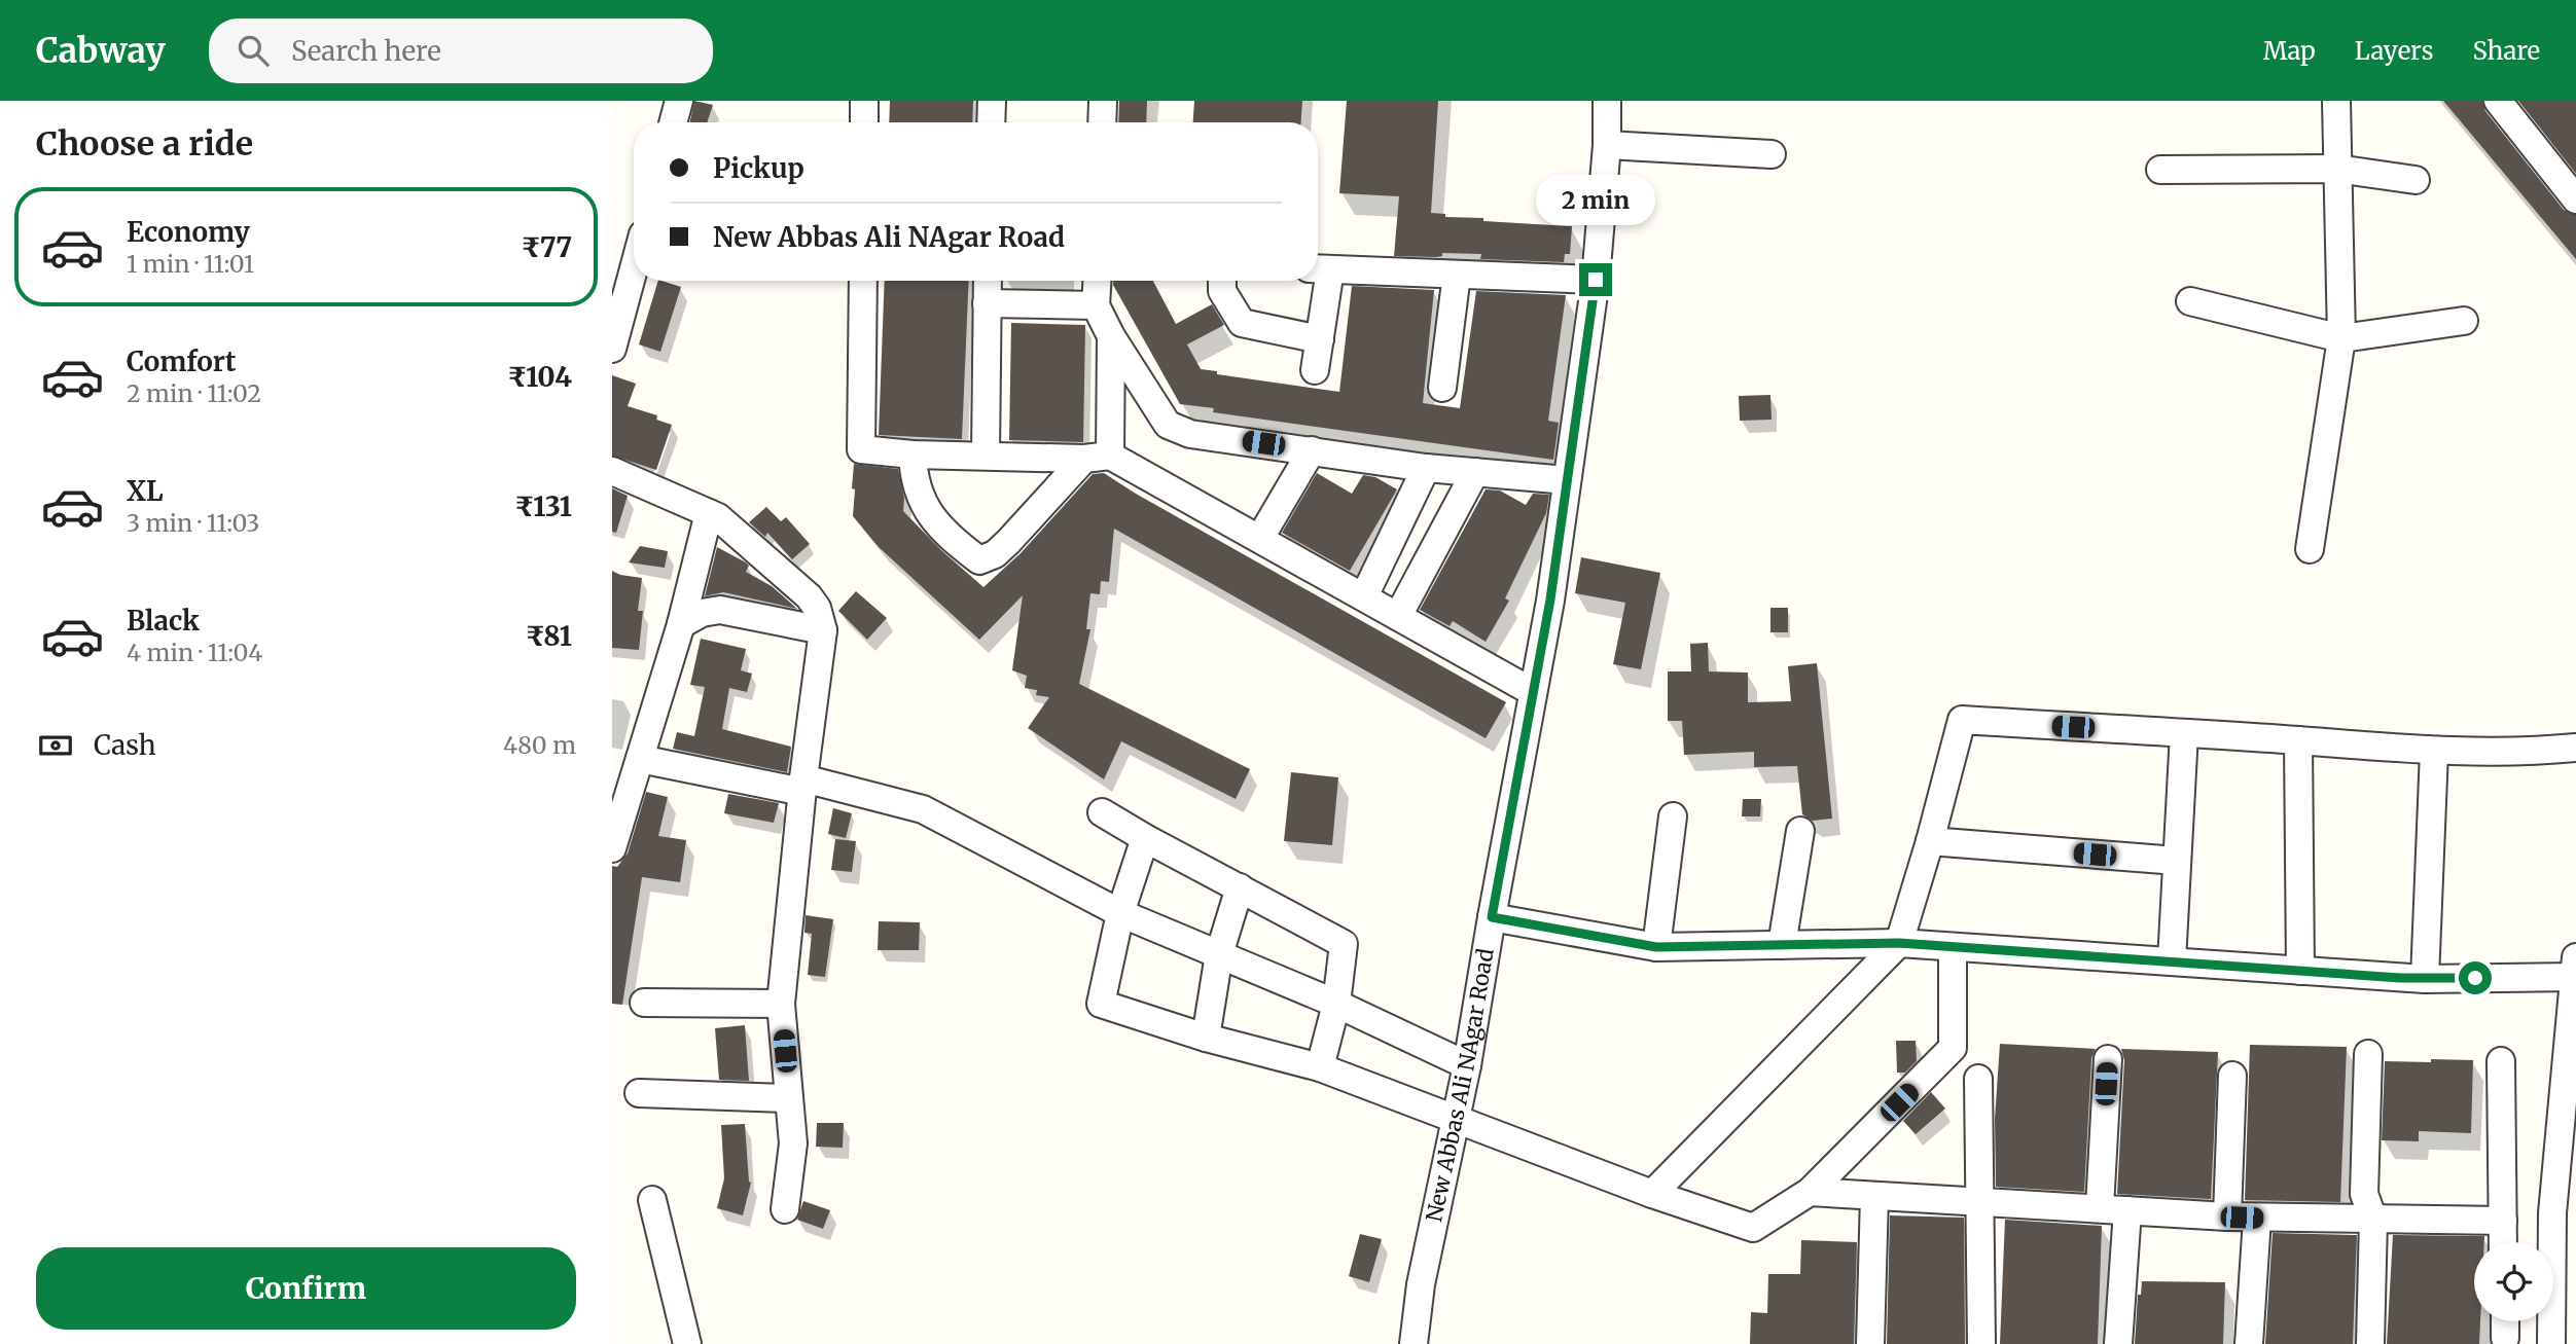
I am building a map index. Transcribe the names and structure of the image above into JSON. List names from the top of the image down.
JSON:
{
  "streets": {
    "street": ["New Abbas Ali NAgar Road"]
  },
  "page": {
    "header": "Cabway",
    "search": "Search here",
    "nav": ["Map", "Layers", "Share"],
    "heading": "Choose a ride",
    "banner": ["Pickup", "New Abbas Ali NAgar Road"],
    "bubble": "2 min",
    "list": [
      {
        "name": "Economy",
        "note": "1 min · 11:01",
        "value": "₹77"
      },
      {
        "name": "Comfort",
        "note": "2 min · 11:02",
        "value": "₹104"
      },
      {
        "name": "XL",
        "note": "3 min · 11:03",
        "value": "₹131"
      },
      {
        "name": "Black",
        "note": "4 min · 11:04",
        "value": "₹81"
      }
    ],
    "pay": ["Cash", "480 m"],
    "buttons": "Confirm"
  }
}
